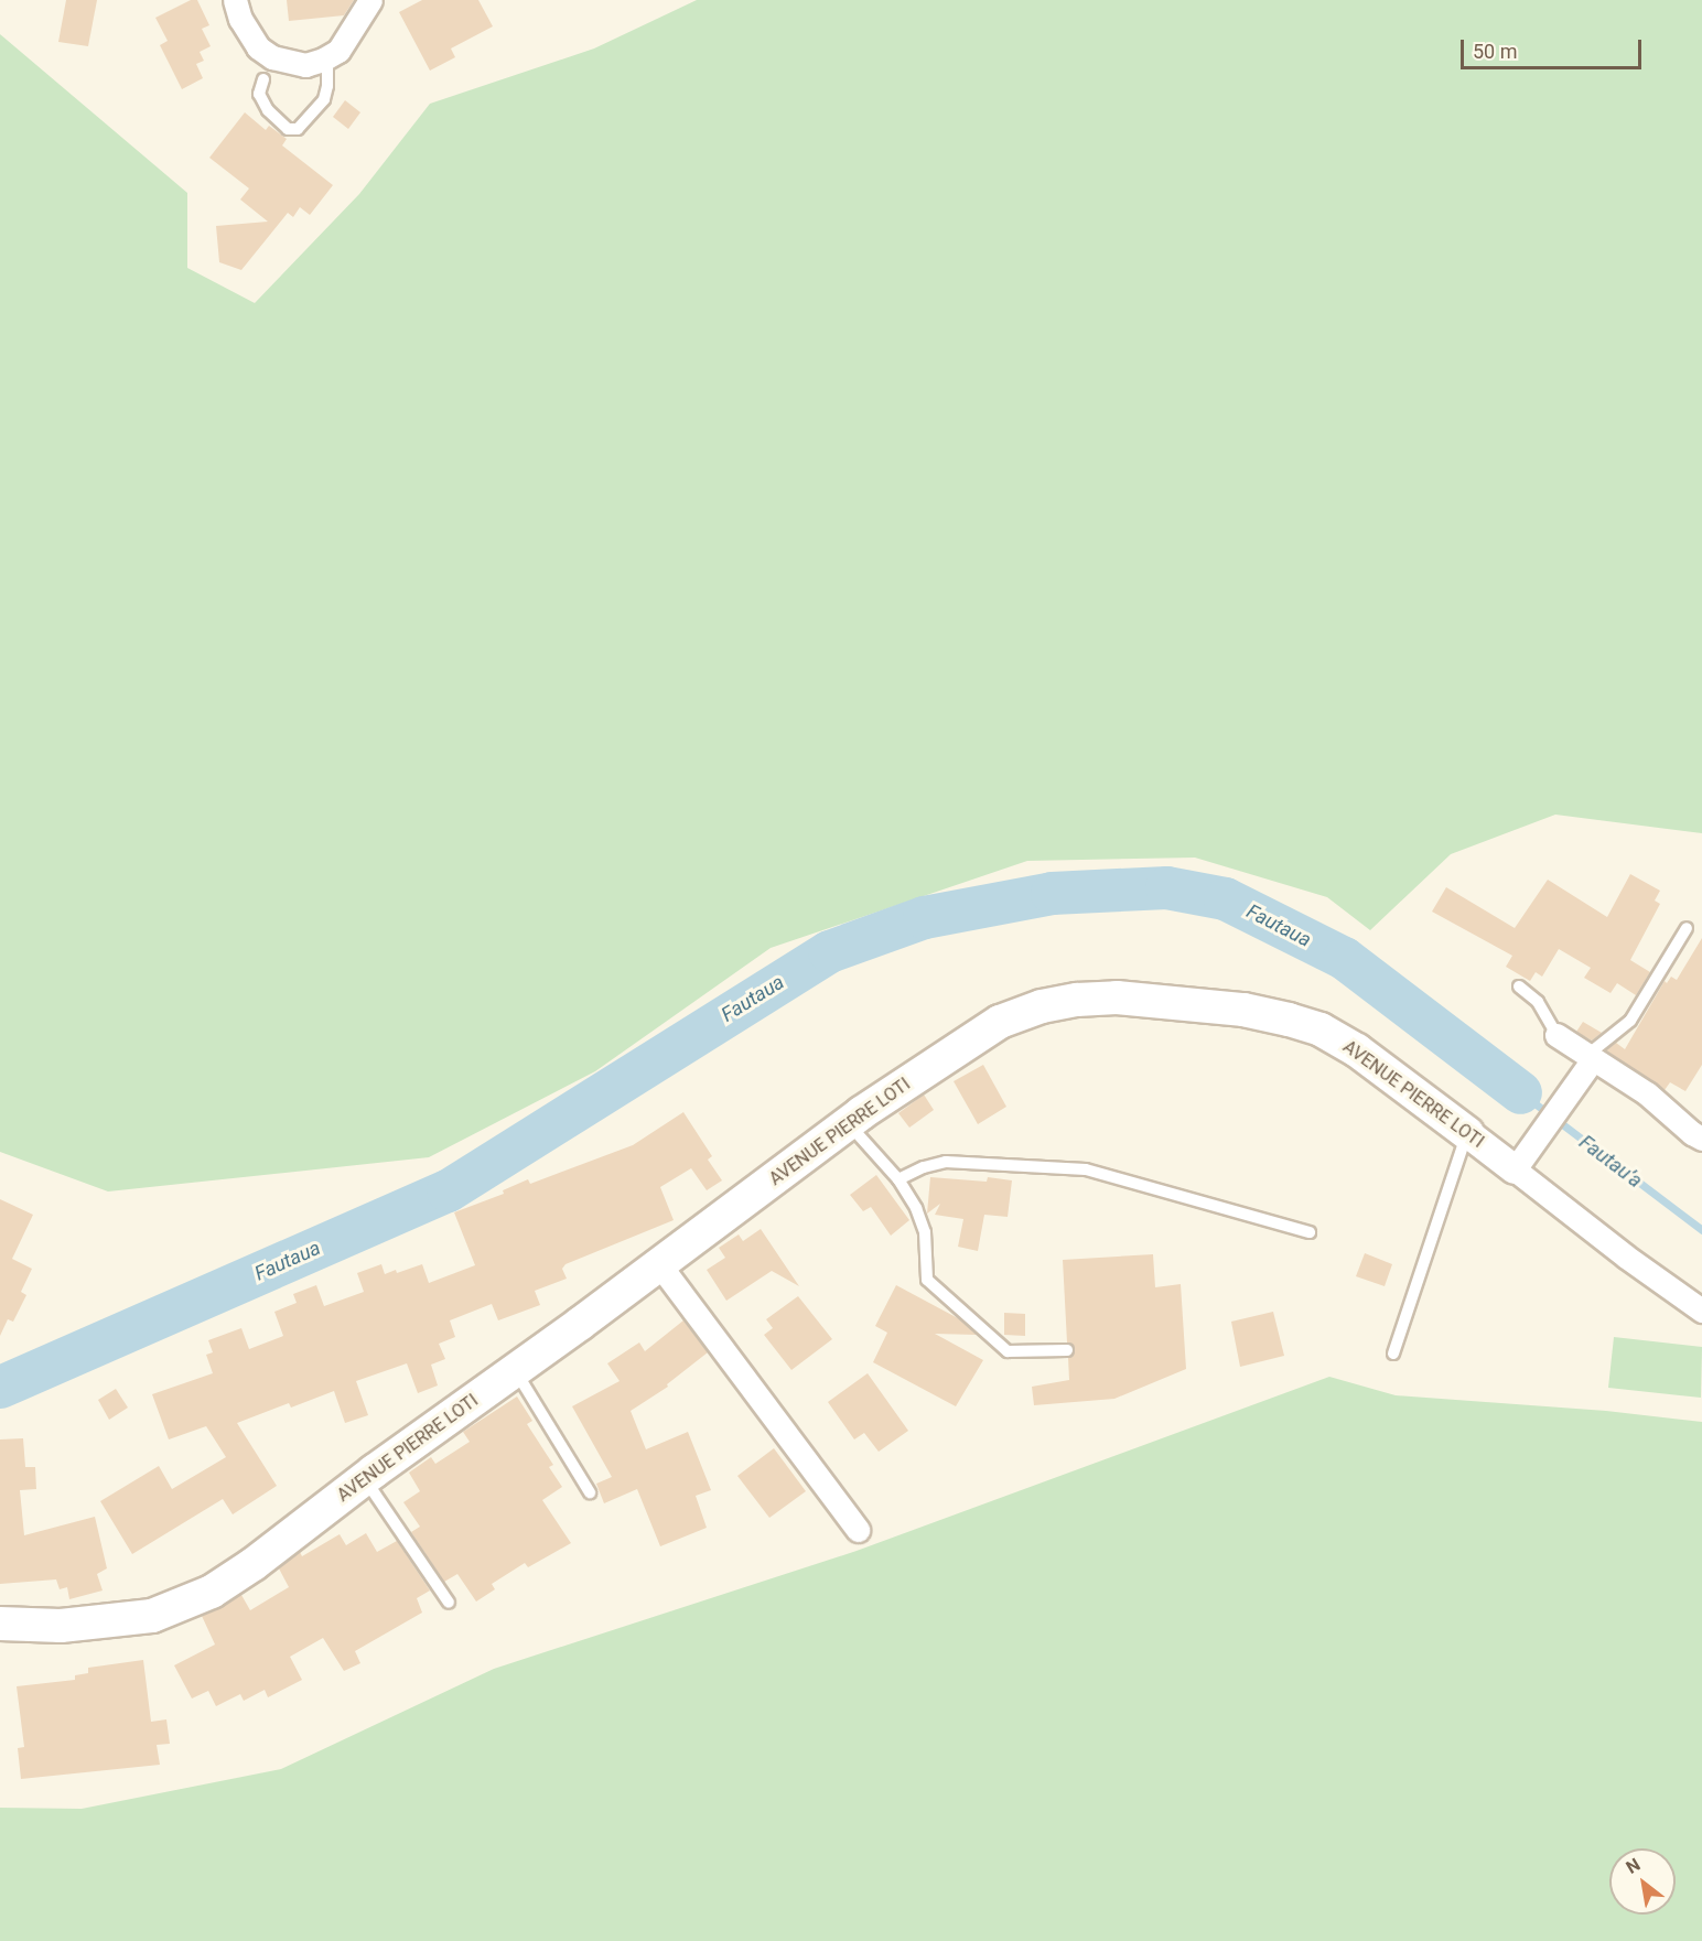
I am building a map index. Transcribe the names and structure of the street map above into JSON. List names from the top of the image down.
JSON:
{
  "streets": {
    "main road": ["AVENUE PIERRE LOTI"]
  },
  "water": ["Fautaua", "Fautau’a"],
  "scale_bar": "50 m",
  "north": "top left"
}
